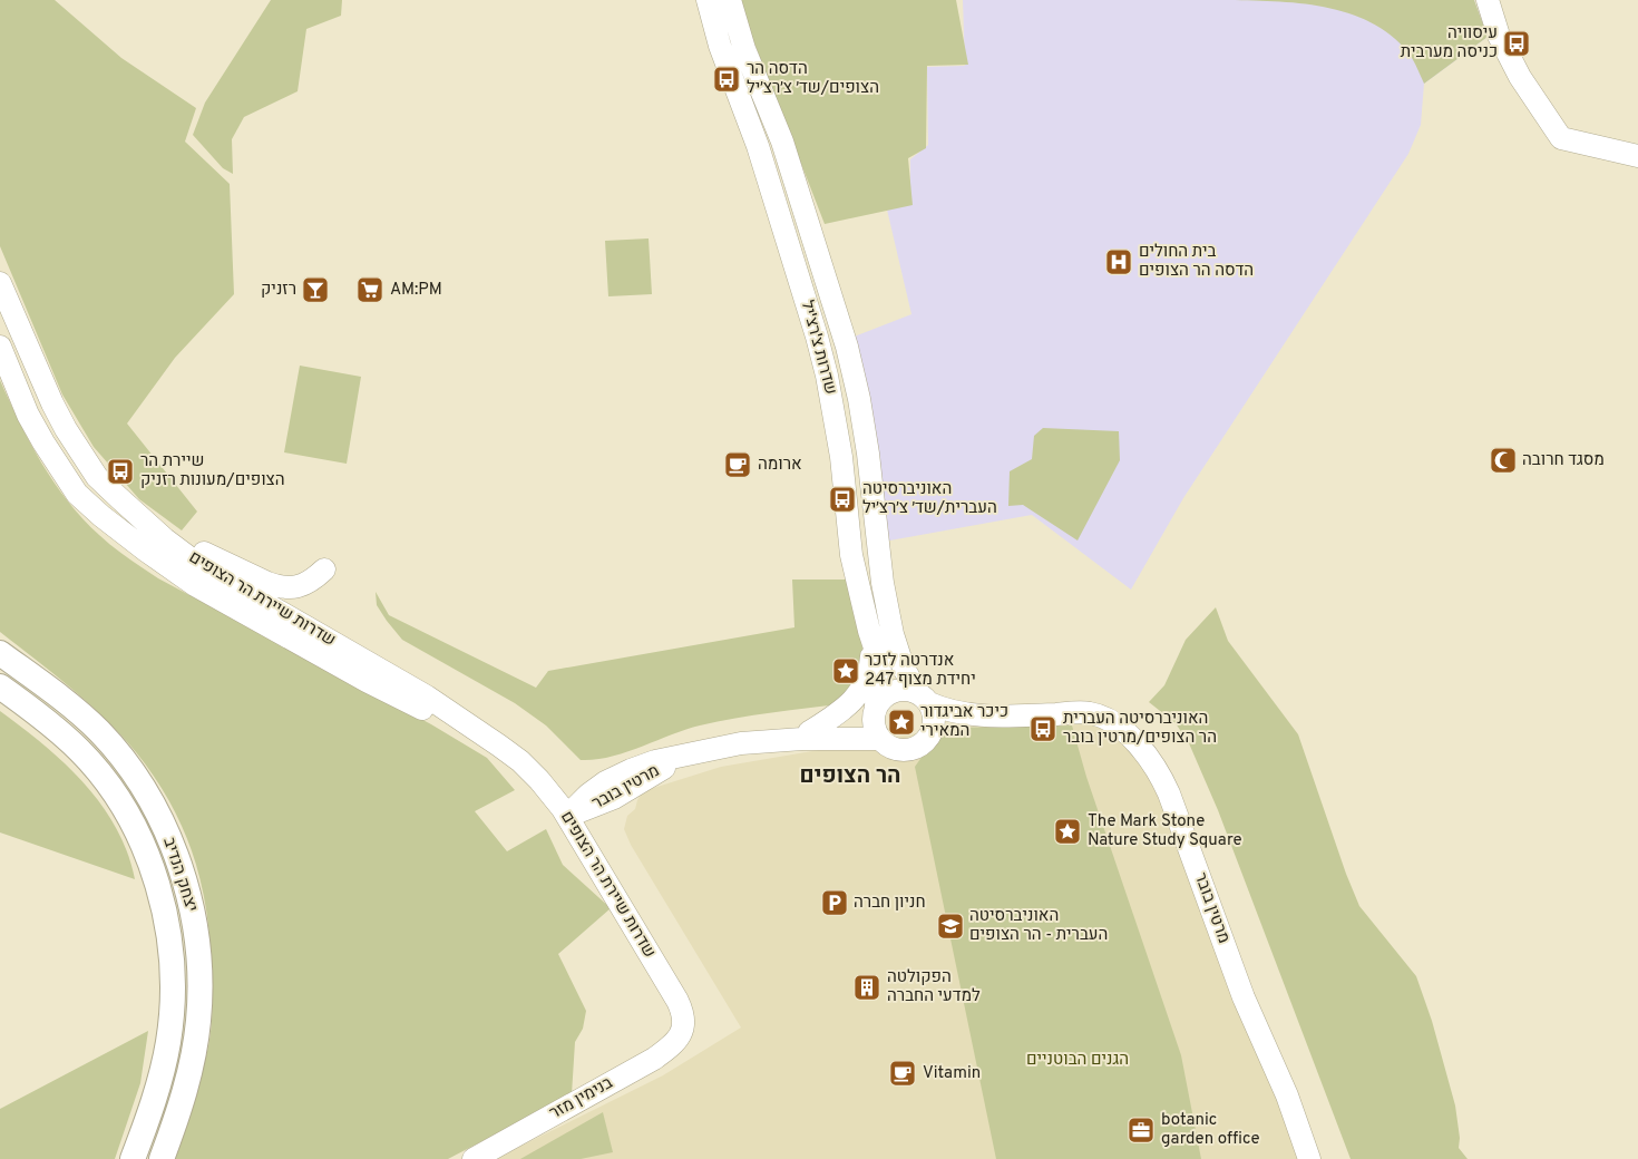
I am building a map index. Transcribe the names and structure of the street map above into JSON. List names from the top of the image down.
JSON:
{
  "streets": {
    "main road": ["יצחק הנדיב"],
    "street": [
      "שדרות צ'רצ'יל",
      "שדרות שיירת הר הצופים",
      "מרטין בובר",
      "בנימין מזר"
    ]
  },
  "crossings": [
    ["שדרות צ'רצ'יל", "מרטין בובר"],
    ["שדרות שיירת הר הצופים", "מרטין בובר"],
    ["שדרות שיירת הר הצופים", "בנימין מזר"]
  ],
  "districts": ["הר הצופים"],
  "parks": ["הגנים הבוטניים"],
  "places": {
    "bus stop": [
      "עיסוויה כניסה מערבית",
      "הדסה הר הצופים/שד׳ צ׳רצ׳יל",
      "שיירת הר הצופים/מעונות רזניק",
      "האוניברסיטה העברית/שד׳ צ׳רצ׳יל",
      "האוניברסיטה העברית הר הצופים/מרטין בובר"
    ],
    "hospital": ["בית החולים הדסה הר הצופים"],
    "bar": ["רזניק"],
    "supermarket": ["AM:PM"],
    "mosque": ["מסגד חרובה"],
    "cafe": ["ארומה", "Vitamin"],
    "place": ["אנדרטה לזכר יחידת מצוף 247", "כיכר אביגדור המאירי", "The Mark Stone Nature Study Square"],
    "parking": ["חניון חברה"],
    "school or university": ["האוניברסיטה העברית - הר הצופים"],
    "building": ["הפקולטה למדעי החברה"],
    "office": ["botanic garden office"]
  }
}
